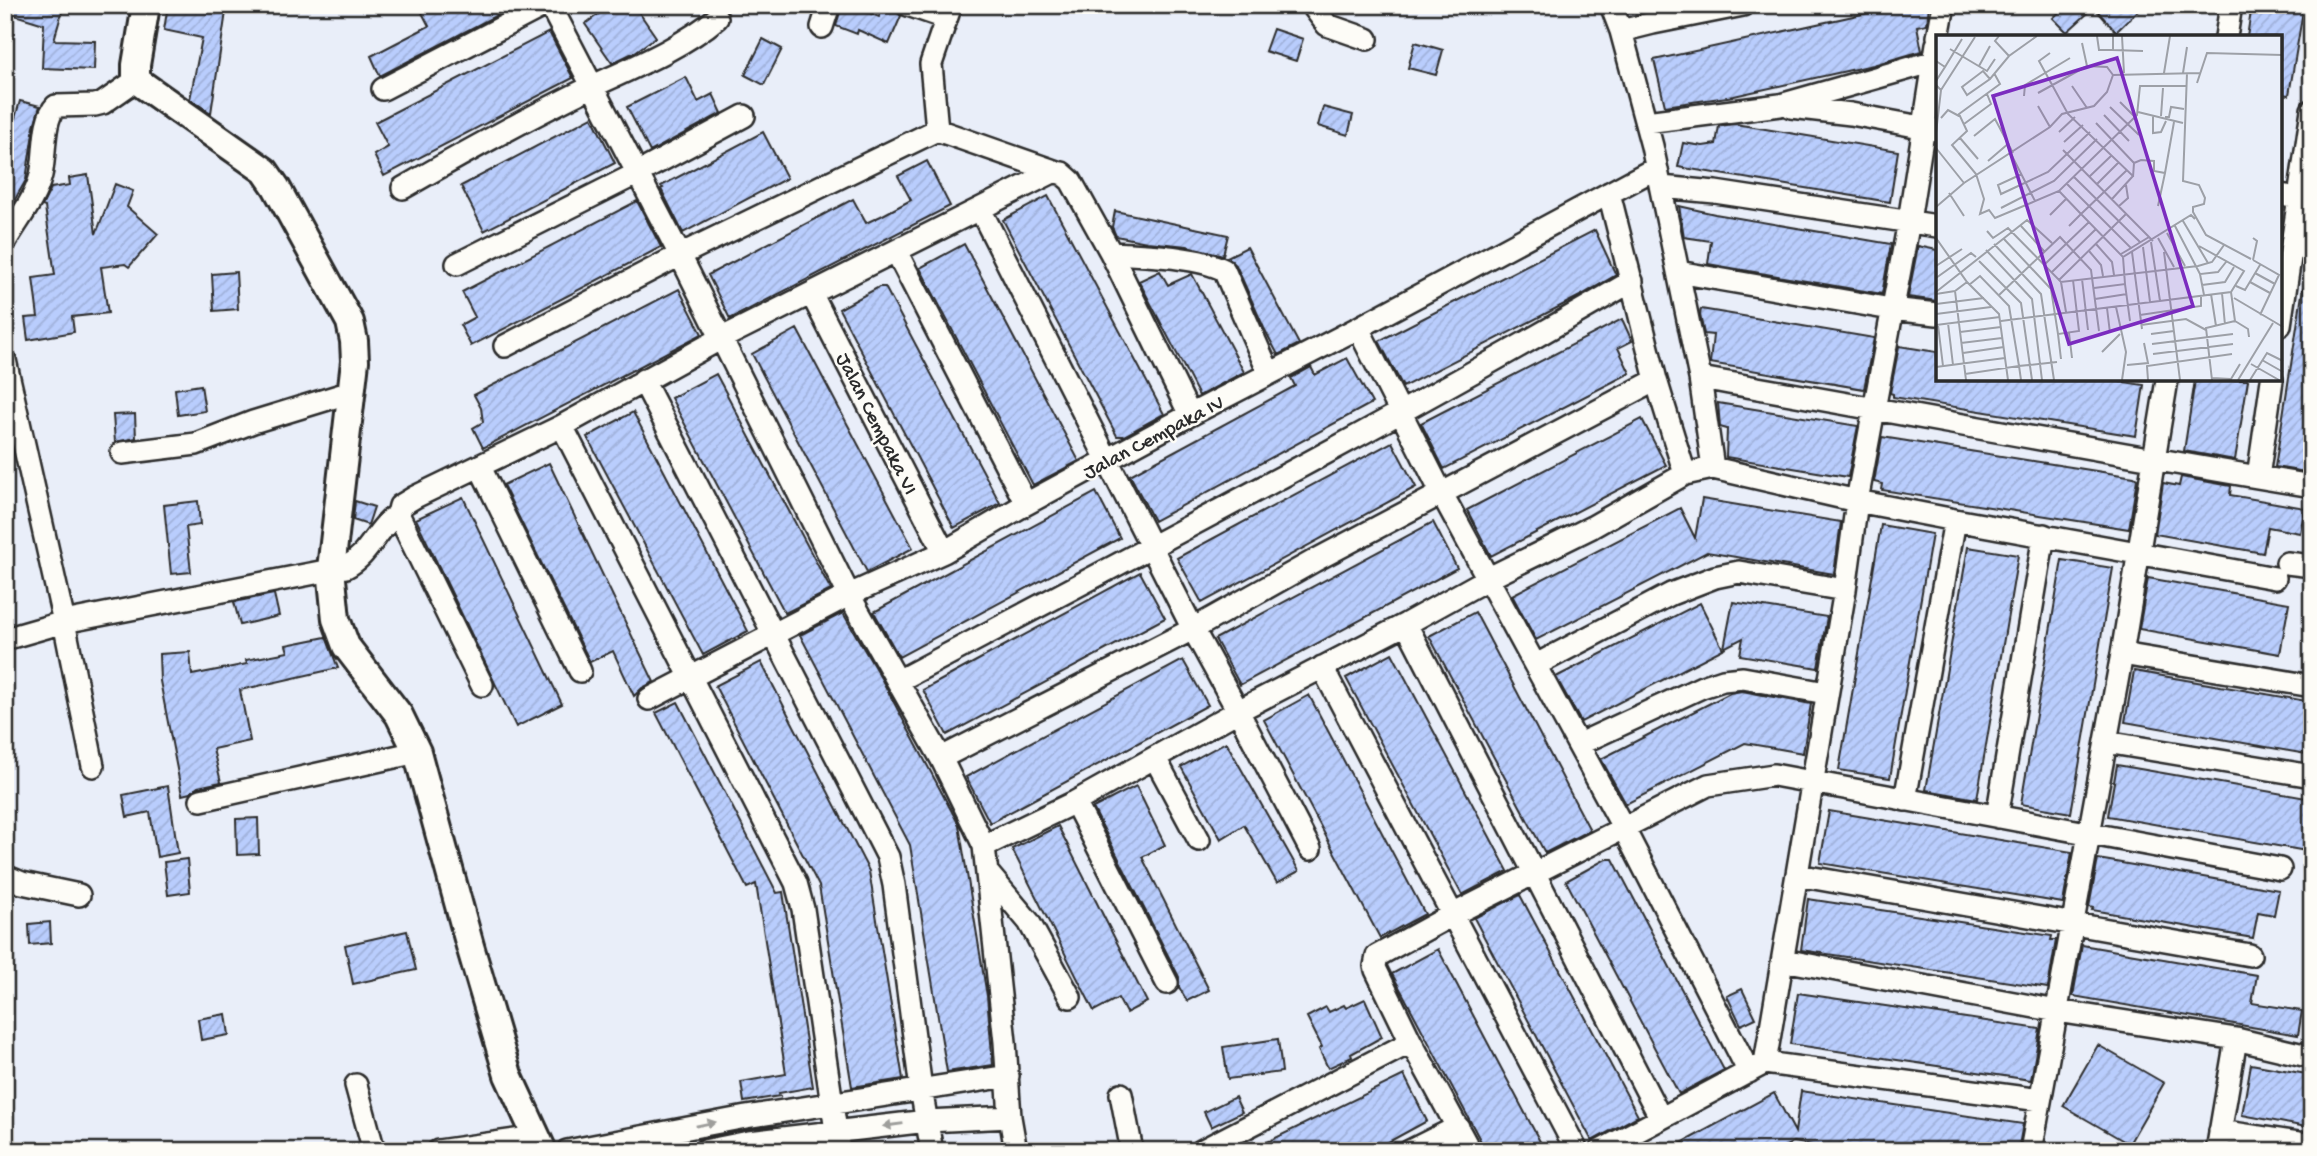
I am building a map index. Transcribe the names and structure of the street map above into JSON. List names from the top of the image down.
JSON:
{
  "streets": {
    "street": ["Jalan Cempaka VI", "Jalan Cempaka IV"]
  },
  "crossings": [
    ["Jalan Cempaka VI", "Jalan Cempaka IV"]
  ]
}
